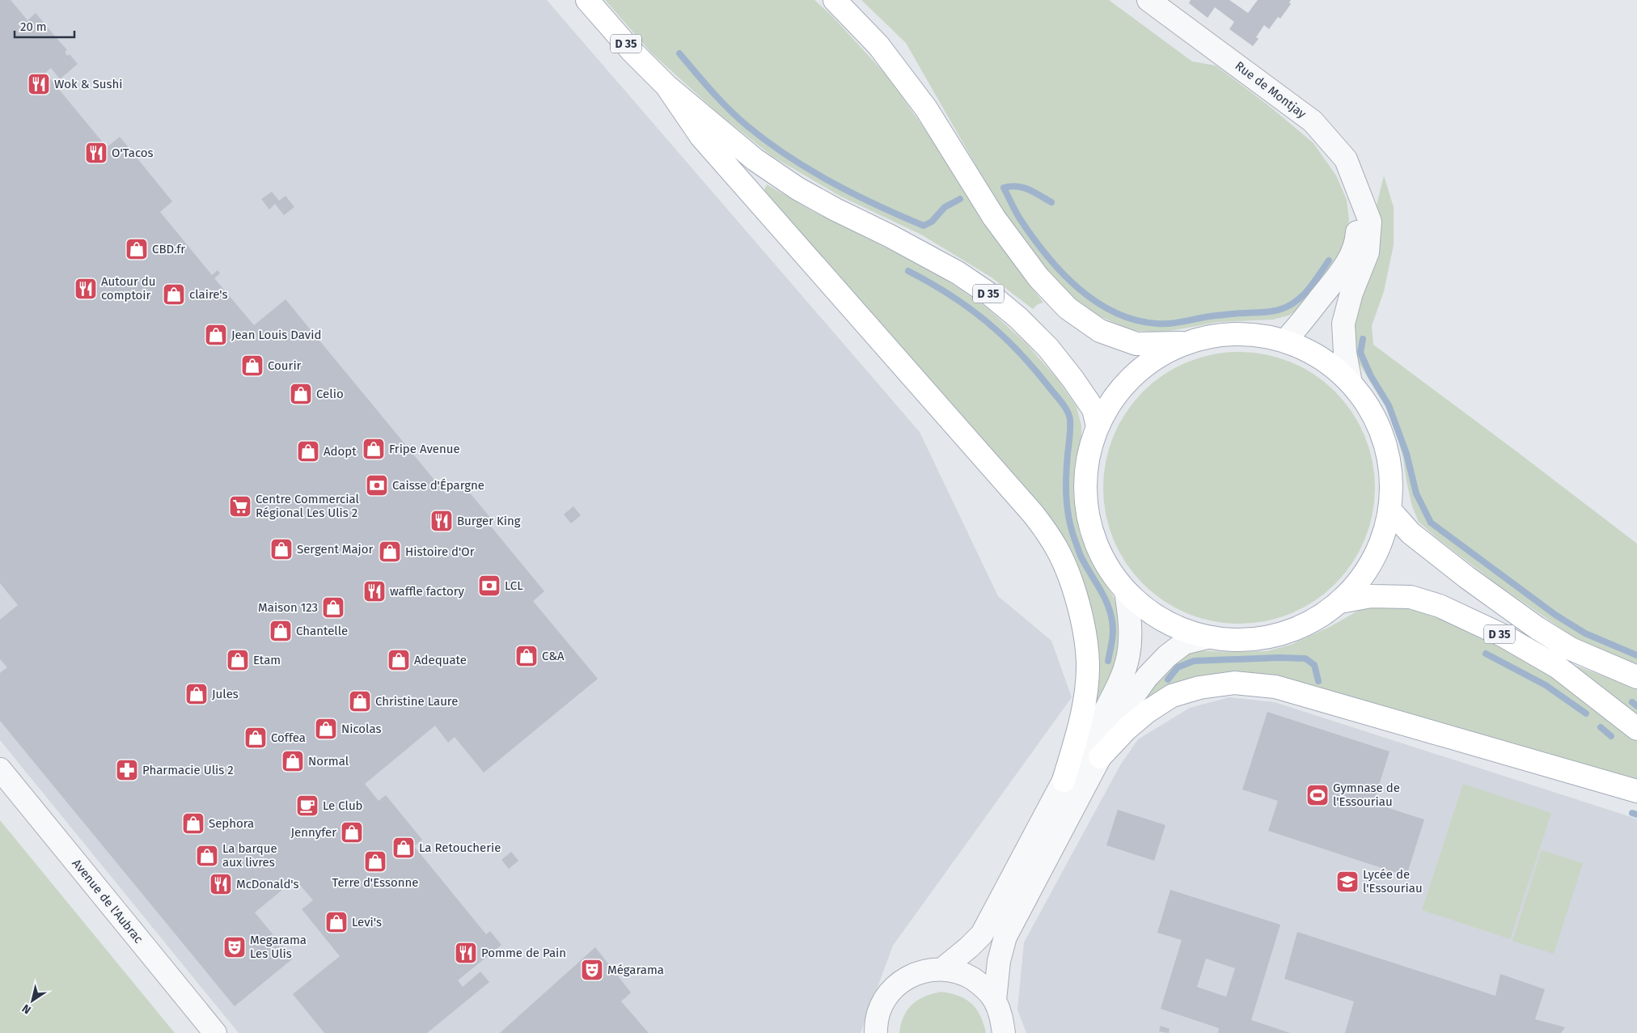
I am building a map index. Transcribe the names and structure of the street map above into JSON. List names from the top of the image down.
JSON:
{
  "streets": {
    "main road": ["D 35"],
    "street": ["Rue de Montjay", "Avenue de l'Aubrac"]
  },
  "places": {
    "restaurant": [
      "Wok & Sushi",
      "O'Tacos",
      "Autour du comptoir",
      "Burger King",
      "waffle factory",
      "McDonald's",
      "Pomme de Pain"
    ],
    "shop": [
      "CBD.fr",
      "claire's",
      "Jean Louis David",
      "Courir",
      "Celio",
      "Fripe Avenue",
      "Adopt",
      "Sergent Major",
      "Histoire d'Or",
      "Maison 123",
      "Chantelle",
      "C&A",
      "Etam",
      "Adequate",
      "Jules",
      "Christine Laure",
      "Nicolas",
      "Coffea",
      "Normal",
      "Sephora",
      "Jennyfer",
      "La Retoucherie",
      "La barque aux livres",
      "Terre d'Essonne",
      "Levi's"
    ],
    "bank": ["Caisse d'Épargne", "LCL"],
    "supermarket": ["Centre Commercial Régional Les Ulis 2"],
    "pharmacy": ["Pharmacie Ulis 2"],
    "sports": ["Gymnase de l'Essouriau"],
    "cafe": ["Le Club"],
    "school or university": ["Lycée de l'Essouriau"],
    "theatre": ["Megarama Les Ulis", "Mégarama"]
  },
  "scale_bar": "20 m",
  "north": "bottom left"
}
